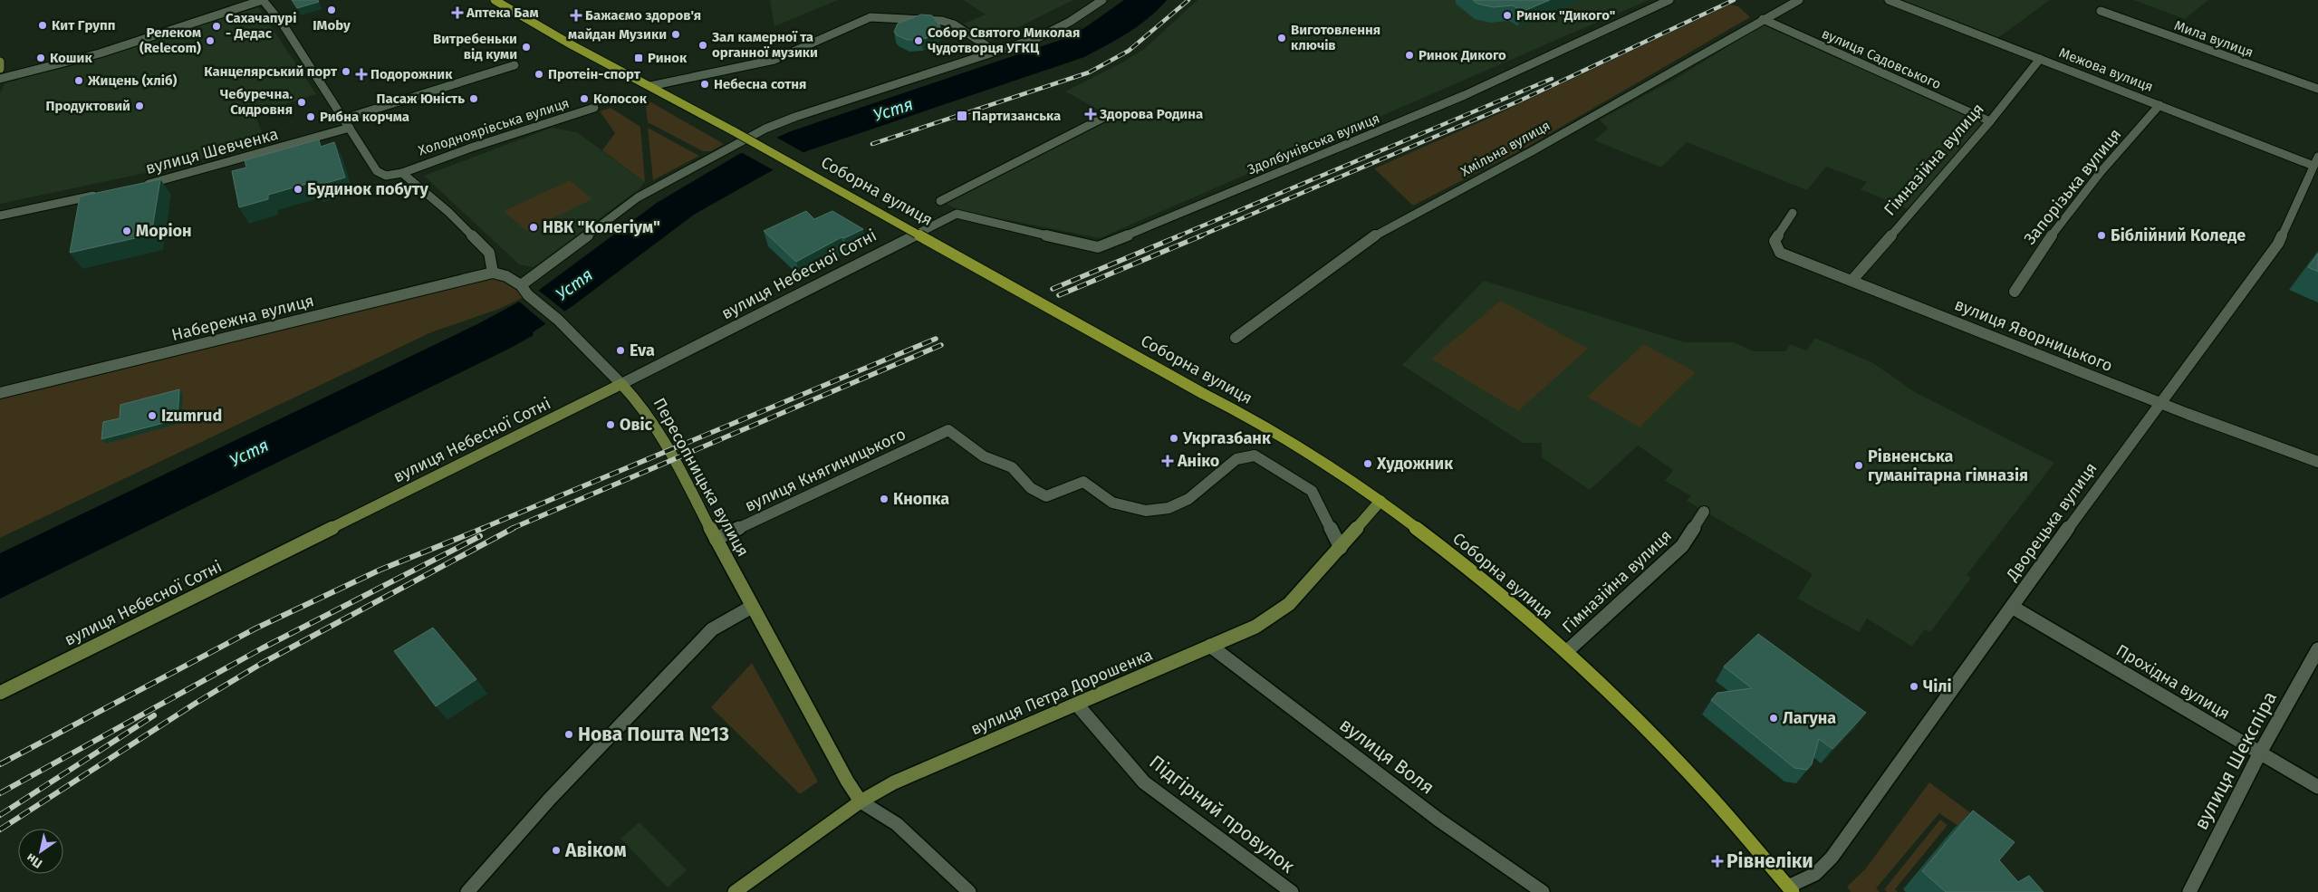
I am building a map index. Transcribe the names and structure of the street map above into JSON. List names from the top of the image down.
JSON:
{
  "streets": {
    "main road": ["Соборна вулиця"],
    "street": [
      "Мила вулиця",
      "вулиця Садовського",
      "Межова вулиця",
      "Холодноярівська вулиця",
      "Здолбунівська вулиця",
      "Хмільна вулиця",
      "вулиця Шевченка",
      "Гімназійна вулиця",
      "Запорізька вулиця",
      "вулиця Небесної Сотні",
      "Набережна вулиця",
      "вулиця Яворницького",
      "вулиця Княгиницького",
      "Пересопницька вулиця",
      "Дворецька вулиця",
      "Прохідна вулиця",
      "вулиця Петра Дорошенка",
      "вулиця Воля",
      "вулиця Шекспіра",
      "Підгірний провулок"
    ]
  },
  "crossings": [
    ["вулиця Садовського", "Хмільна вулиця"],
    ["вулиця Садовського", "Гімназійна вулиця"],
    ["Межова вулиця", "Гімназійна вулиця"],
    ["Межова вулиця", "Запорізька вулиця"],
    ["Межова вулиця", "Дворецька вулиця"],
    ["Здолбунівська вулиця", "вулиця Небесної Сотні"],
    ["Гімназійна вулиця", "Соборна вулиця"],
    ["Гімназійна вулиця", "вулиця Яворницького"],
    ["Соборна вулиця", "Дворецька вулиця"],
    ["Соборна вулиця", "вулиця Петра Дорошенка"],
    ["вулиця Небесної Сотні", "Пересопницька вулиця"],
    ["Набережна вулиця", "Пересопницька вулиця"],
    ["вулиця Яворницького", "Дворецька вулиця"],
    ["вулиця Княгиницького", "Пересопницька вулиця"],
    ["вулиця Княгиницького", "вулиця Петра Дорошенка"],
    ["Пересопницька вулиця", "вулиця Петра Дорошенка"],
    ["Дворецька вулиця", "Прохідна вулиця"],
    ["Прохідна вулиця", "вулиця Шекспіра"],
    ["вулиця Петра Дорошенка", "вулиця Воля"],
    ["вулиця Петра Дорошенка", "Підгірний провулок"]
  ],
  "water": ["Устя"],
  "places": {
    "other": [
      "IMoby",
      "Ринок \"Дикого\"",
      "Кит Групп",
      "Сахачапурі - Дедас",
      "майдан Музики",
      "Виготовлення ключів",
      "Релеком (Relecom)",
      "Собор Святого Миколая Чудотворця УГКЦ",
      "Зал камерної та органної музики",
      "Витребеньки від куми",
      "Ринок Дикого",
      "Кошик",
      "Канцелярський порт",
      "Протеін-спорт",
      "Жицень (хліб)",
      "Небесна сотня",
      "Пасаж Юність",
      "Колосок",
      "Чебуречна. Сидровня",
      "Продуктовий",
      "Рибна корчма",
      "Будинок побуту",
      "НВК \"Колегіум\"",
      "Моріон",
      "Біблійний Коледе",
      "Eva",
      "Izumrud",
      "Овіс",
      "Укргазбанк",
      "Художник",
      "Рівненська гуманітарна гімназія",
      "Кнопка",
      "Чілі",
      "Лагуна",
      "Нова Пошта №13",
      "Авіком"
    ],
    "health": [
      "Аптека Бам",
      "Бажаємо здоров'я",
      "Подорожник",
      "Здорова Родина",
      "Аніко",
      "Рівнеліки"
    ],
    "transit": ["Ринок", "Партизанська"]
  },
  "north": "bottom left"
}
